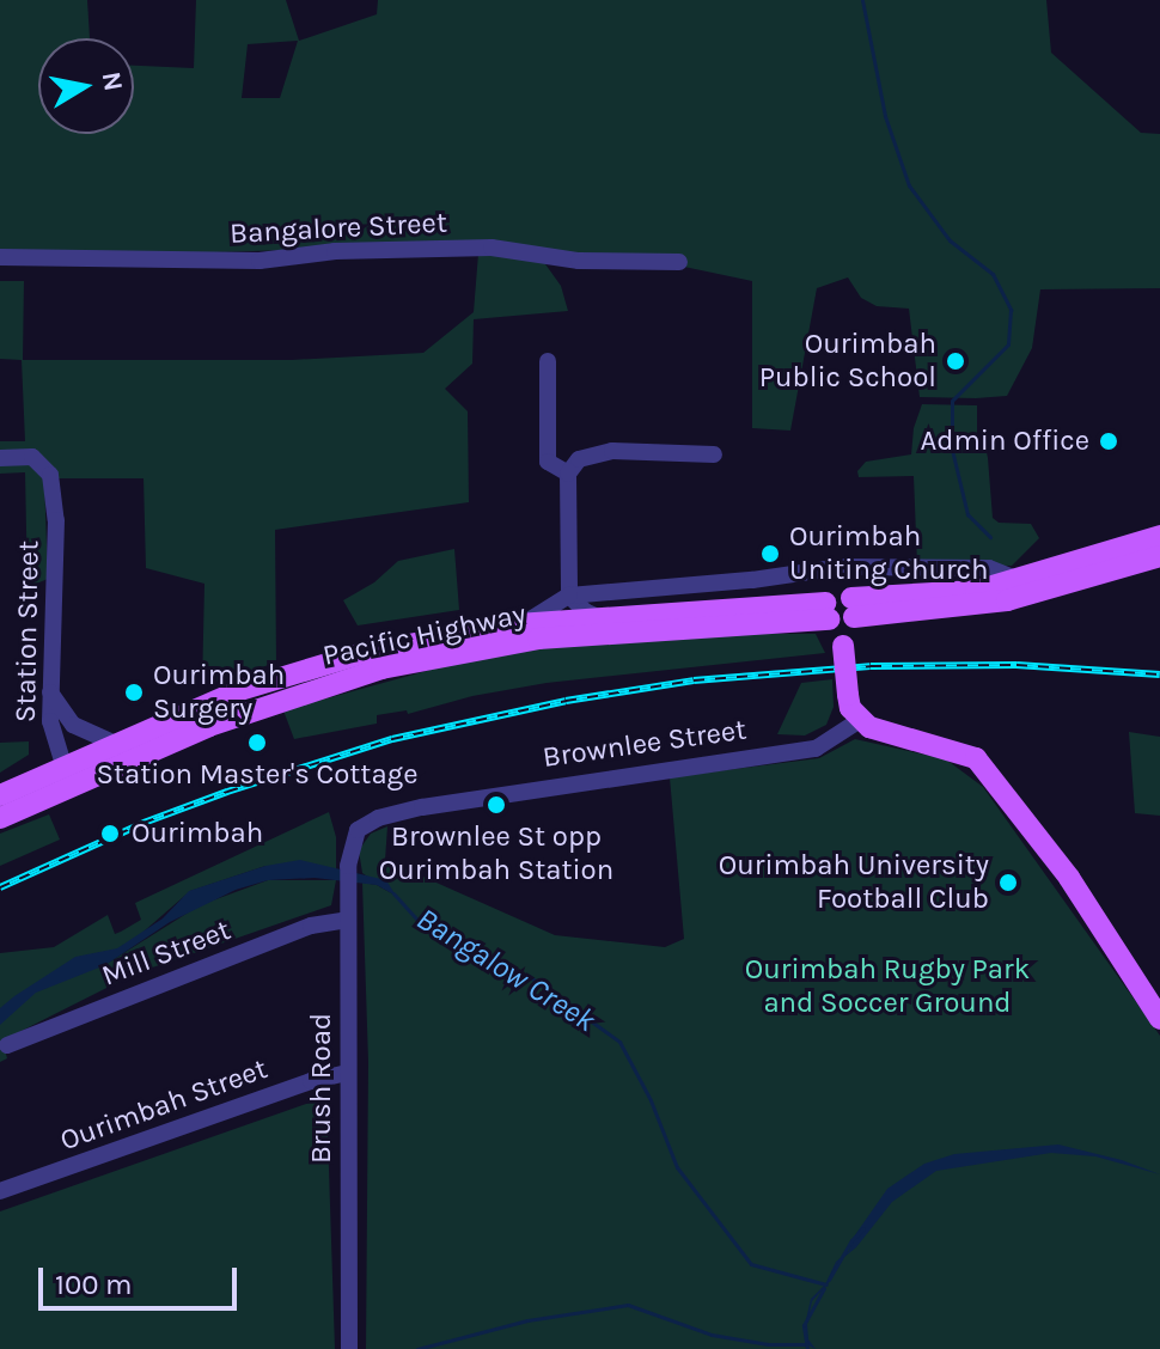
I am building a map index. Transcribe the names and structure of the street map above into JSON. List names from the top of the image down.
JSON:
{
  "streets": {
    "main road": ["Pacific Highway"],
    "street": [
      "Bangalore Street",
      "Station Street",
      "Brownlee Street",
      "Mill Street",
      "Brush Road",
      "Ourimbah Street"
    ]
  },
  "crossings": [
    ["Station Street", "Pacific Highway"],
    ["Brownlee Street", "Brush Road"],
    ["Mill Street", "Brush Road"],
    ["Brush Road", "Ourimbah Street"]
  ],
  "water": ["Bangalow Creek"],
  "parks": ["Ourimbah Rugby Park and Soccer Ground"],
  "places": [
    "Ourimbah Public School",
    "Admin Office",
    "Ourimbah Uniting Church",
    "Ourimbah Surgery",
    "Station Master's Cottage",
    "Brownlee St opp Ourimbah Station",
    "Ourimbah",
    "Ourimbah University Football Club"
  ],
  "scale_bar": "100 m",
  "north": "right"
}
